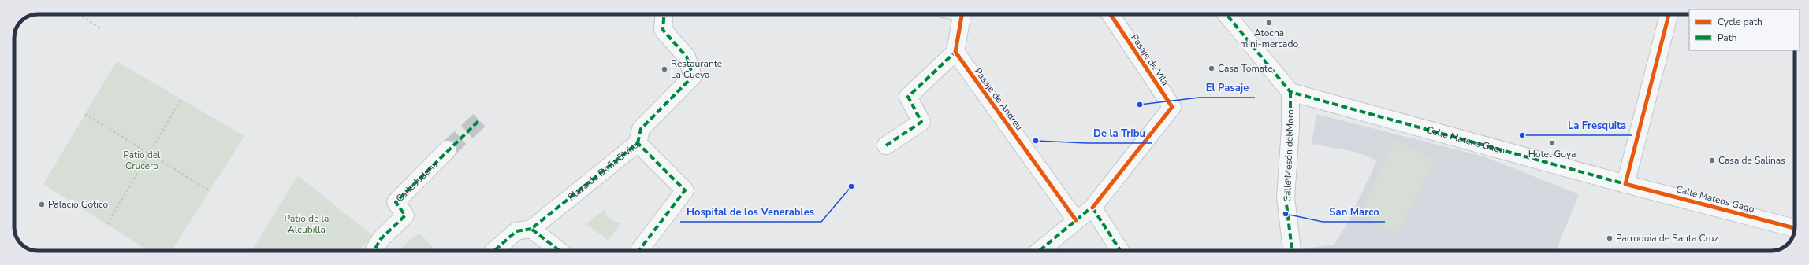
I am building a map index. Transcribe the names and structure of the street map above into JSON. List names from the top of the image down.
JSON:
{
  "streets": {
    "street": [
      "Pasaje de Vila",
      "Pasaje de Andreu",
      "Calle Mateos Gago",
      "Calle Mesón del Moro",
      "Plaza de Doña Elvira",
      "Calle Judería"
    ]
  },
  "crossings": [
    ["Calle Mateos Gago", "Calle Mesón del Moro"]
  ],
  "parks": ["Patio del Crucero", "Patio de la Alcubilla"],
  "places": [
    "Atocha mini-mercado",
    "Casa Tomate",
    "Restaurante La Cueva",
    "El Pasaje",
    "La Fresquita",
    "De la Tribu",
    "Hotel Goya",
    "Casa de Salinas",
    "Hospital de los Venerables",
    "Palacio Gótico",
    "San Marco",
    "Parroquia de Santa Cruz"
  ],
  "legend": ["Cycle path", "Path"]
}
